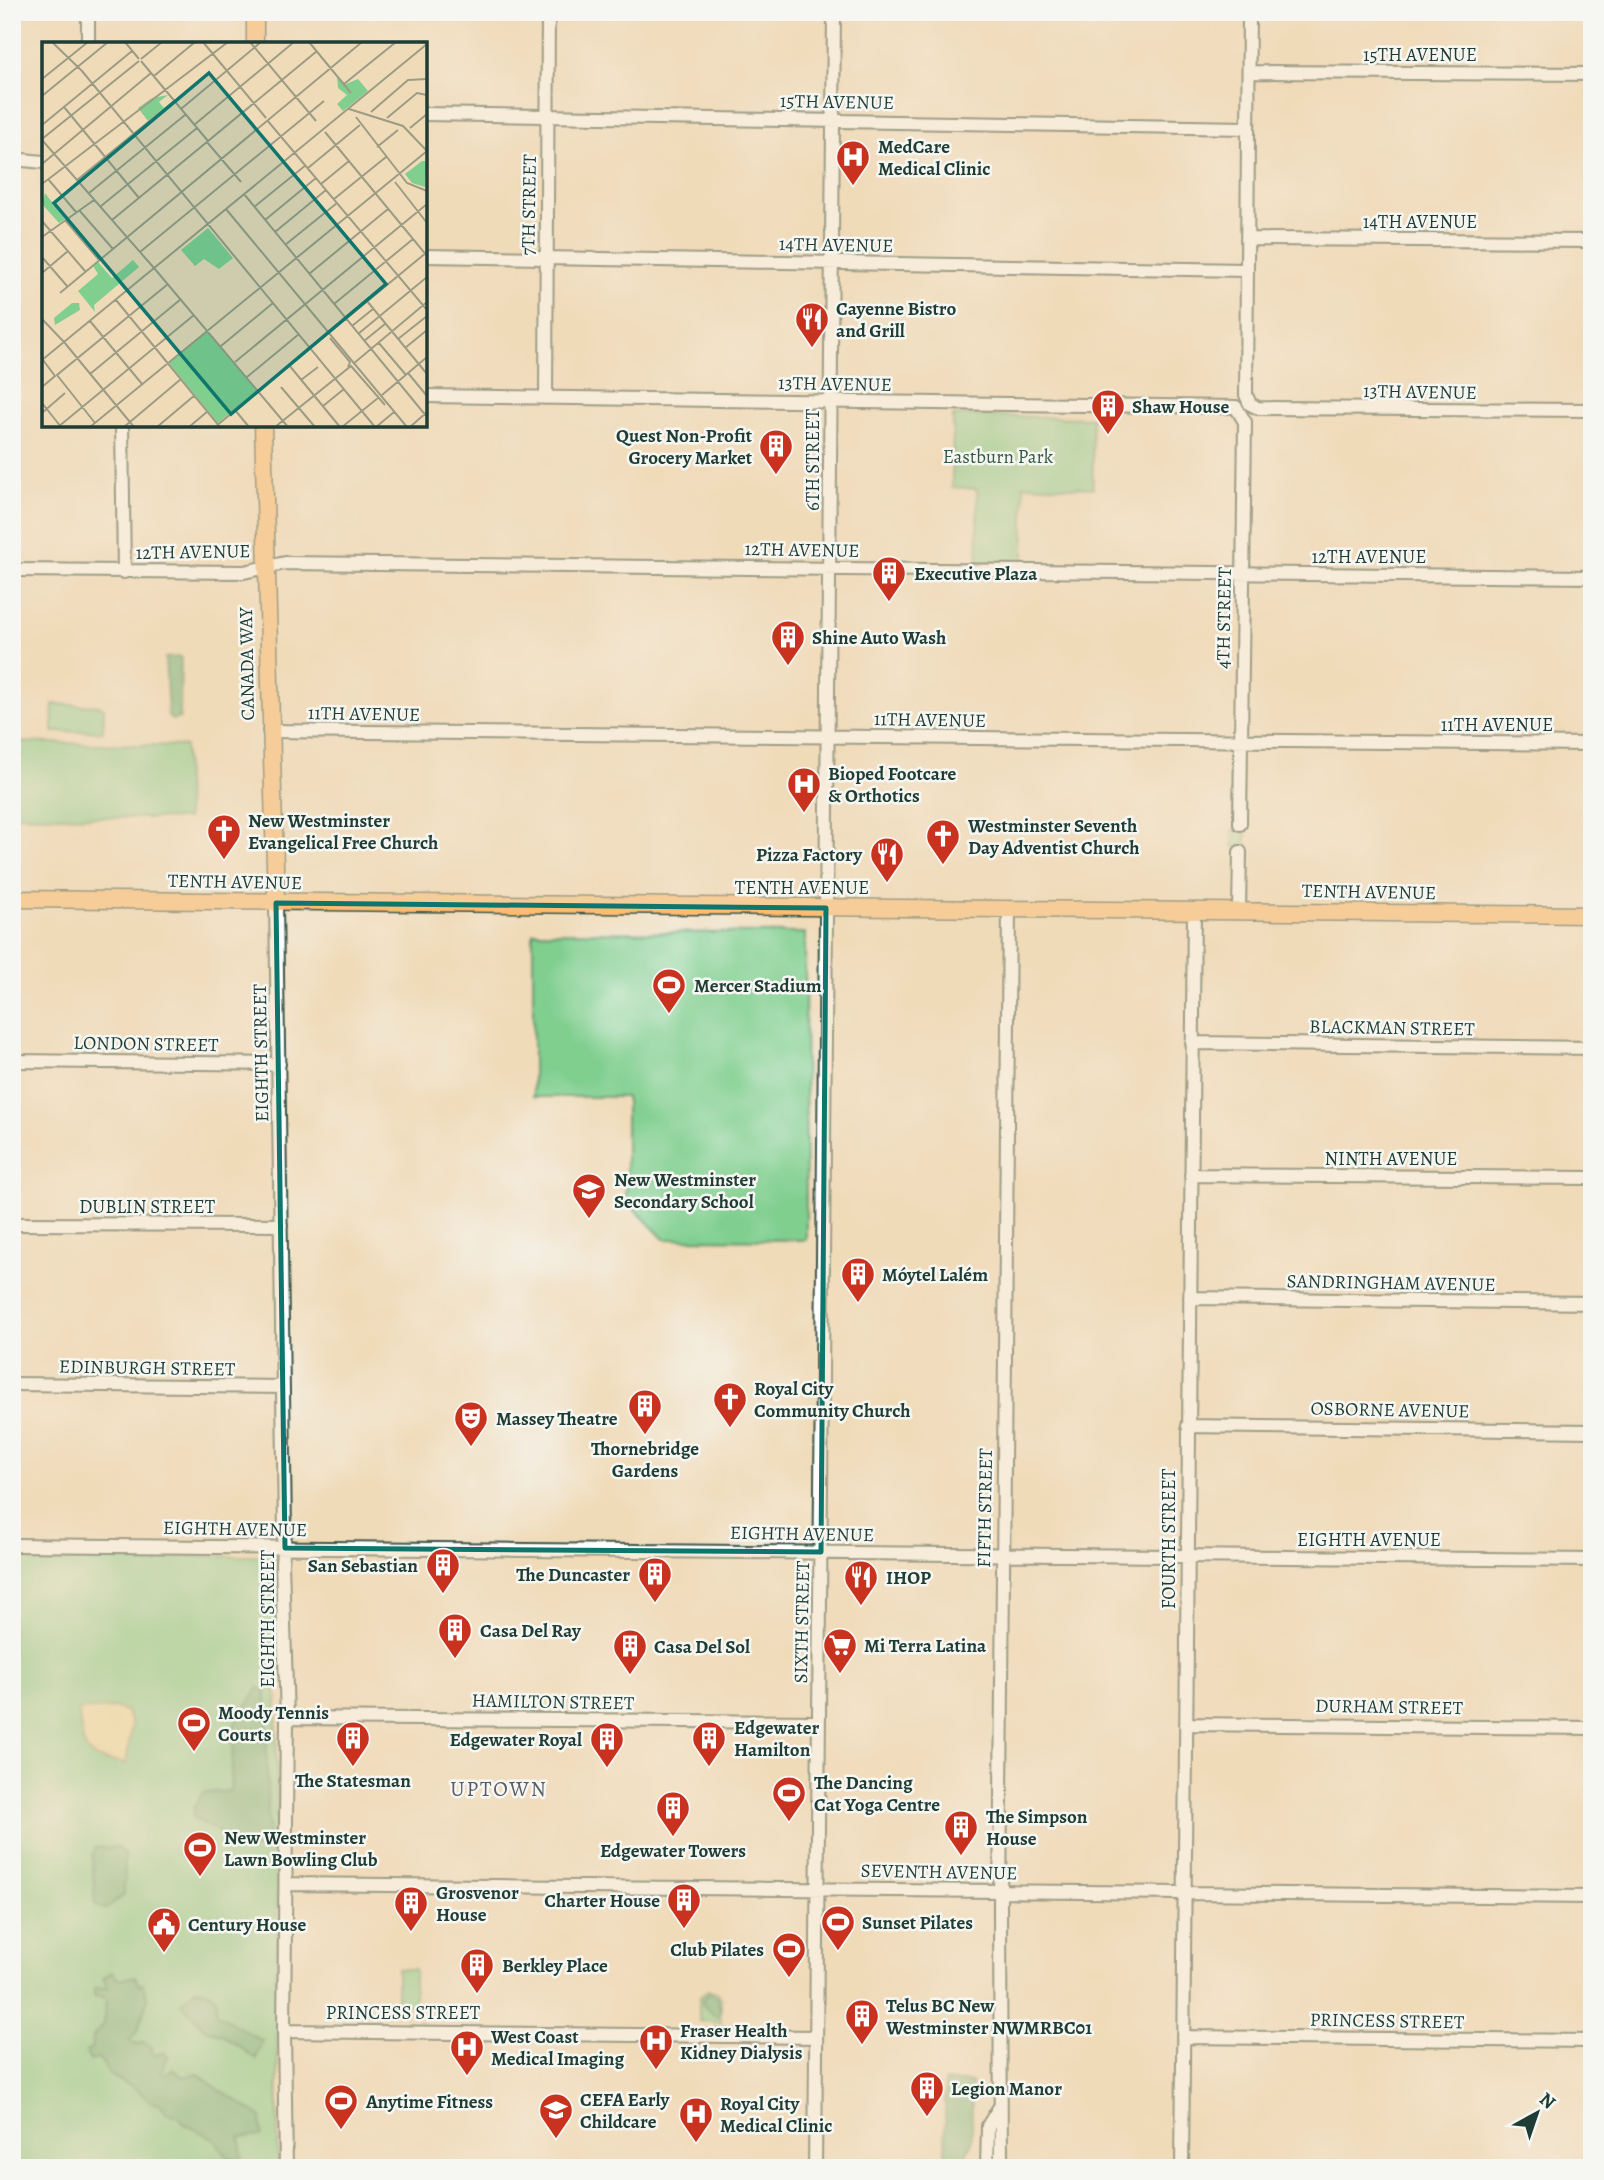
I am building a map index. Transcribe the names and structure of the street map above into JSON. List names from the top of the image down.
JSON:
{
  "streets": {
    "main road": ["CANADA WAY", "TENTH AVENUE"],
    "street": [
      "15TH AVENUE",
      "7TH STREET",
      "14TH AVENUE",
      "13TH AVENUE",
      "6TH STREET",
      "12TH AVENUE",
      "4TH STREET",
      "11TH AVENUE",
      "BLACKMAN STREET",
      "LONDON STREET",
      "EIGHTH STREET",
      "NINTH AVENUE",
      "DUBLIN STREET",
      "SANDRINGHAM AVENUE",
      "EDINBURGH STREET",
      "OSBORNE AVENUE",
      "FIFTH STREET",
      "EIGHTH AVENUE",
      "FOURTH STREET",
      "SIXTH STREET",
      "HAMILTON STREET",
      "DURHAM STREET",
      "SEVENTH AVENUE",
      "PRINCESS STREET"
    ]
  },
  "crossings": [
    ["15TH AVENUE", "7TH STREET"],
    ["15TH AVENUE", "6TH STREET"],
    ["15TH AVENUE", "4TH STREET"],
    ["7TH STREET", "14TH AVENUE"],
    ["7TH STREET", "13TH AVENUE"],
    ["14TH AVENUE", "6TH STREET"],
    ["14TH AVENUE", "4TH STREET"],
    ["13TH AVENUE", "6TH STREET"],
    ["13TH AVENUE", "4TH STREET"],
    ["6TH STREET", "12TH AVENUE"],
    ["6TH STREET", "11TH AVENUE"],
    ["6TH STREET", "TENTH AVENUE"],
    ["6TH STREET", "SIXTH STREET"],
    ["12TH AVENUE", "4TH STREET"],
    ["12TH AVENUE", "CANADA WAY"],
    ["4TH STREET", "11TH AVENUE"],
    ["CANADA WAY", "11TH AVENUE"],
    ["CANADA WAY", "TENTH AVENUE"],
    ["CANADA WAY", "EIGHTH STREET"],
    ["TENTH AVENUE", "EIGHTH STREET"],
    ["TENTH AVENUE", "FIFTH STREET"],
    ["TENTH AVENUE", "FOURTH STREET"],
    ["TENTH AVENUE", "SIXTH STREET"],
    ["BLACKMAN STREET", "FOURTH STREET"],
    ["LONDON STREET", "EIGHTH STREET"],
    ["EIGHTH STREET", "DUBLIN STREET"],
    ["EIGHTH STREET", "EDINBURGH STREET"],
    ["EIGHTH STREET", "EIGHTH AVENUE"],
    ["EIGHTH STREET", "HAMILTON STREET"],
    ["EIGHTH STREET", "SEVENTH AVENUE"],
    ["EIGHTH STREET", "PRINCESS STREET"],
    ["NINTH AVENUE", "FOURTH STREET"],
    ["SANDRINGHAM AVENUE", "FOURTH STREET"],
    ["OSBORNE AVENUE", "FOURTH STREET"],
    ["FIFTH STREET", "EIGHTH AVENUE"],
    ["FIFTH STREET", "SEVENTH AVENUE"],
    ["EIGHTH AVENUE", "FOURTH STREET"],
    ["EIGHTH AVENUE", "SIXTH STREET"],
    ["FOURTH STREET", "DURHAM STREET"],
    ["FOURTH STREET", "SEVENTH AVENUE"],
    ["FOURTH STREET", "PRINCESS STREET"],
    ["SIXTH STREET", "HAMILTON STREET"],
    ["SIXTH STREET", "SEVENTH AVENUE"],
    ["SIXTH STREET", "PRINCESS STREET"]
  ],
  "districts": ["UPTOWN"],
  "parks": ["Eastburn Park"],
  "places": {
    "hospital": [
      "MedCare Medical Clinic",
      "Bioped Footcare & Orthotics",
      "Fraser Health Kidney Dialysis",
      "West Coast Medical Imaging",
      "Royal City Medical Clinic"
    ],
    "restaurant": ["Cayenne Bistro and Grill", "Pizza Factory", "IHOP"],
    "building": [
      "Shaw House",
      "Quest Non-Profit Grocery Market",
      "Executive Plaza",
      "Shine Auto Wash",
      "Móytel Lalém",
      "Thornebridge Gardens",
      "San Sebastian",
      "The Duncaster",
      "Casa Del Ray",
      "Casa Del Sol",
      "The Statesman",
      "Edgewater Hamilton",
      "Edgewater Royal",
      "Edgewater Towers",
      "The Simpson House",
      "Charter House",
      "Grosvenor House",
      "Berkley Place",
      "Telus BC New Westminster NWMRBC01",
      "Legion Manor"
    ],
    "church": ["New Westminster Evangelical Free Church", "Westminster Seventh Day Adventist Church", "Royal City Community Church"],
    "sports": [
      "Mercer Stadium",
      "Moody Tennis Courts",
      "The Dancing Cat Yoga Centre",
      "New Westminster Lawn Bowling Club",
      "Sunset Pilates",
      "Club Pilates",
      "Anytime Fitness"
    ],
    "school or university": ["New Westminster Secondary School", "CEFA Early Childcare"],
    "theatre": ["Massey Theatre"],
    "supermarket": ["Mi Terra Latina"],
    "public building": ["Century House"]
  },
  "north": "top right"
}
